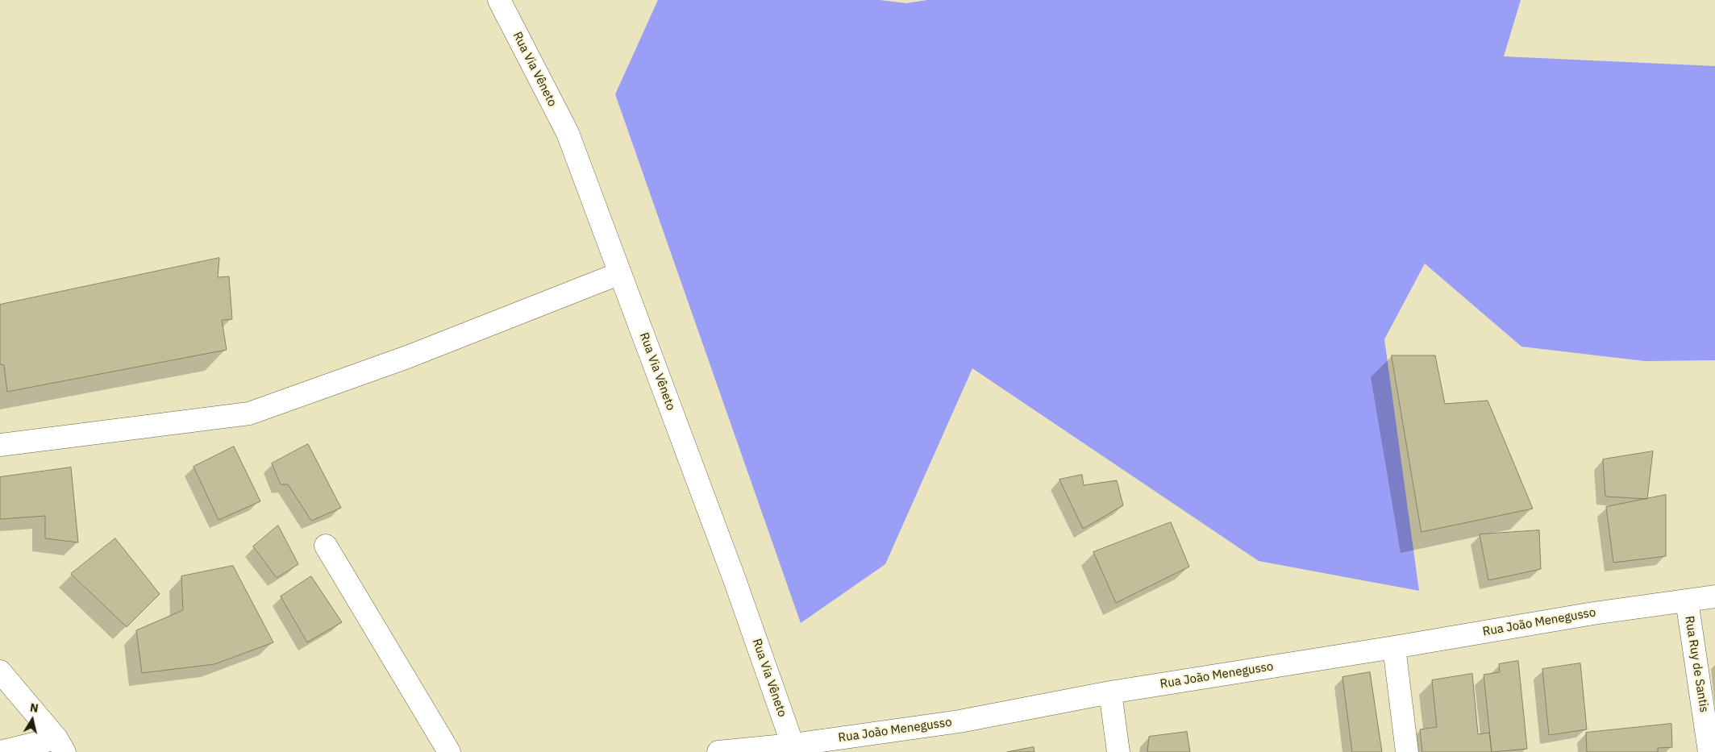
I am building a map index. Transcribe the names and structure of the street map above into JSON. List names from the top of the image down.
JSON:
{
  "streets": {
    "street": ["Rua Via Vêneto", "Rua João Menegusso", "Rua Ruy de Santis"]
  },
  "crossings": [
    ["Rua Via Vêneto", "Rua João Menegusso"],
    ["Rua João Menegusso", "Rua Ruy de Santis"]
  ],
  "north": "top"
}
